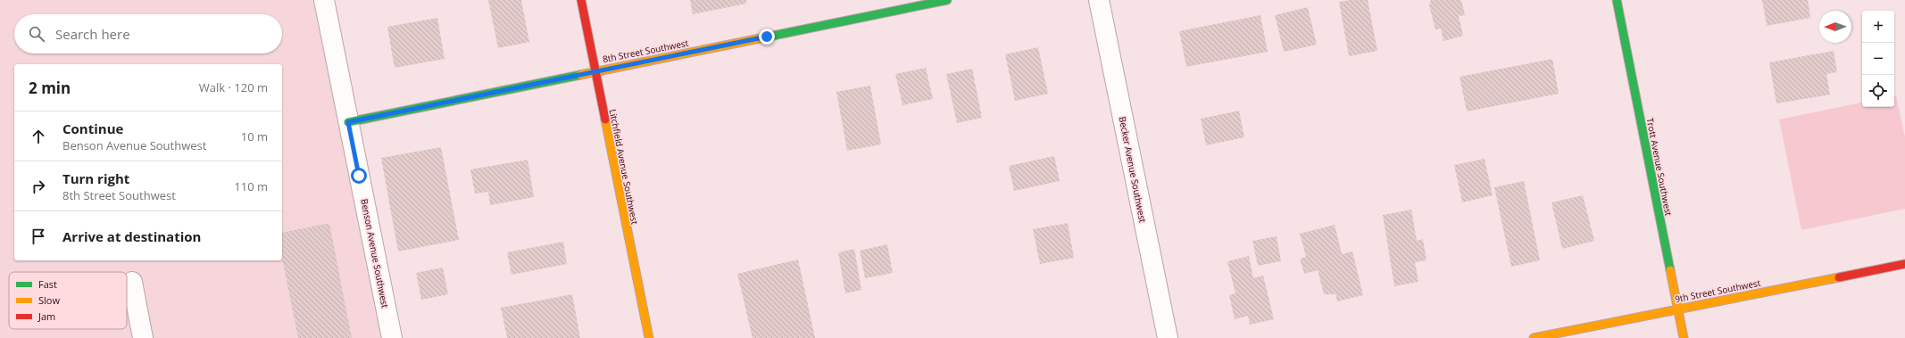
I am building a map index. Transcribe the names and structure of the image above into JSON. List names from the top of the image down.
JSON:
{
  "streets": {
    "main road": [
      "8th Street Southwest",
      "Litchfield Avenue Southwest",
      "Trott Avenue Southwest",
      "9th Street Southwest"
    ],
    "street": ["Becker Avenue Southwest", "Benson Avenue Southwest"]
  },
  "crossings": [
    ["8th Street Southwest", "Litchfield Avenue Southwest"],
    ["8th Street Southwest", "Benson Avenue Southwest"],
    ["Trott Avenue Southwest", "9th Street Southwest"]
  ],
  "legend": ["Fast", "Slow", "Jam"],
  "north": "left",
  "page": {
    "map_buttons": ["+", "−"],
    "search": "Search here",
    "heading": ["2 min", "Walk · 120 m"],
    "list": [
      ["Continue", "Benson Avenue Southwest", "10 m"],
      ["Turn right", "8th Street Southwest", "110 m"],
      "Arrive at destination"
    ]
  }
}
